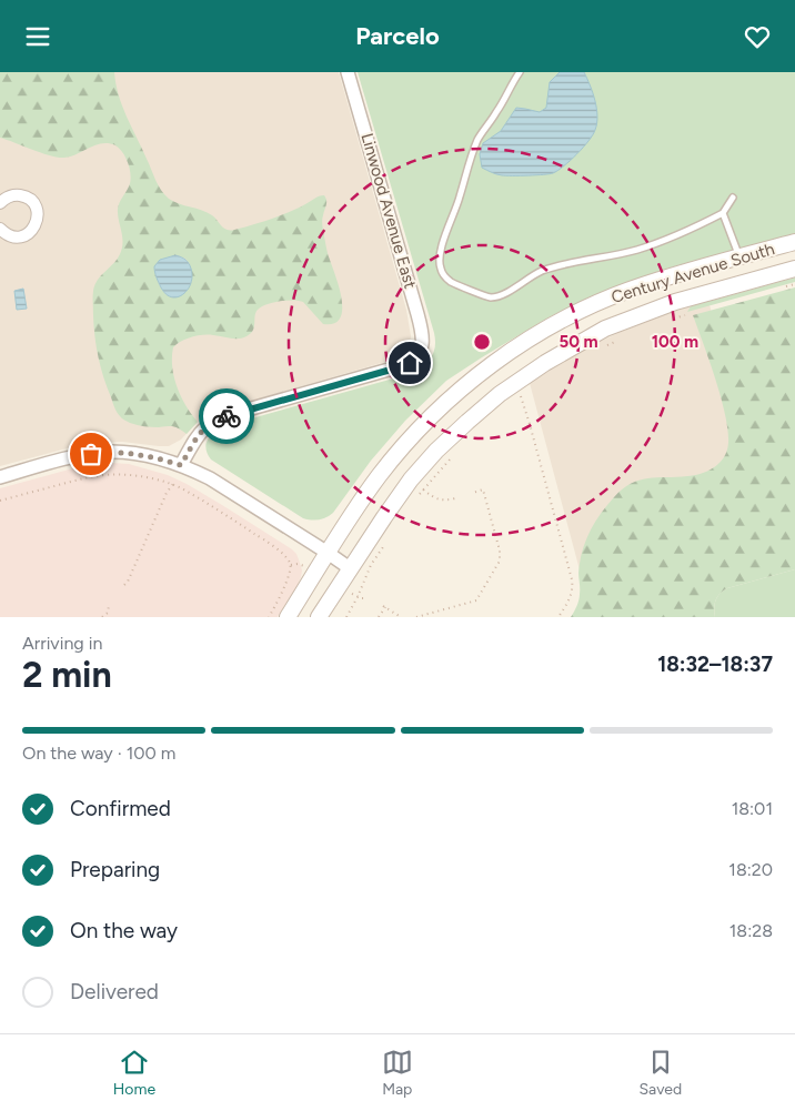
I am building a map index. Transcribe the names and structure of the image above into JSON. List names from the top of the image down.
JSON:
{
  "streets": {
    "main road": ["Century Avenue South"],
    "street": ["Linwood Avenue East"]
  },
  "page": {
    "header": "Parcelo",
    "heading": ["2 min", "Arriving in", "18:32–18:37"],
    "bar": "On the way · 100 m",
    "list": [
      ["Confirmed", "18:01"],
      ["Preparing", "18:20"],
      ["On the way", "18:28"],
      "Delivered"
    ],
    "tabs": ["Home", "Map", "Saved"]
  },
  "rings": ["50 m", "100 m"]
}
